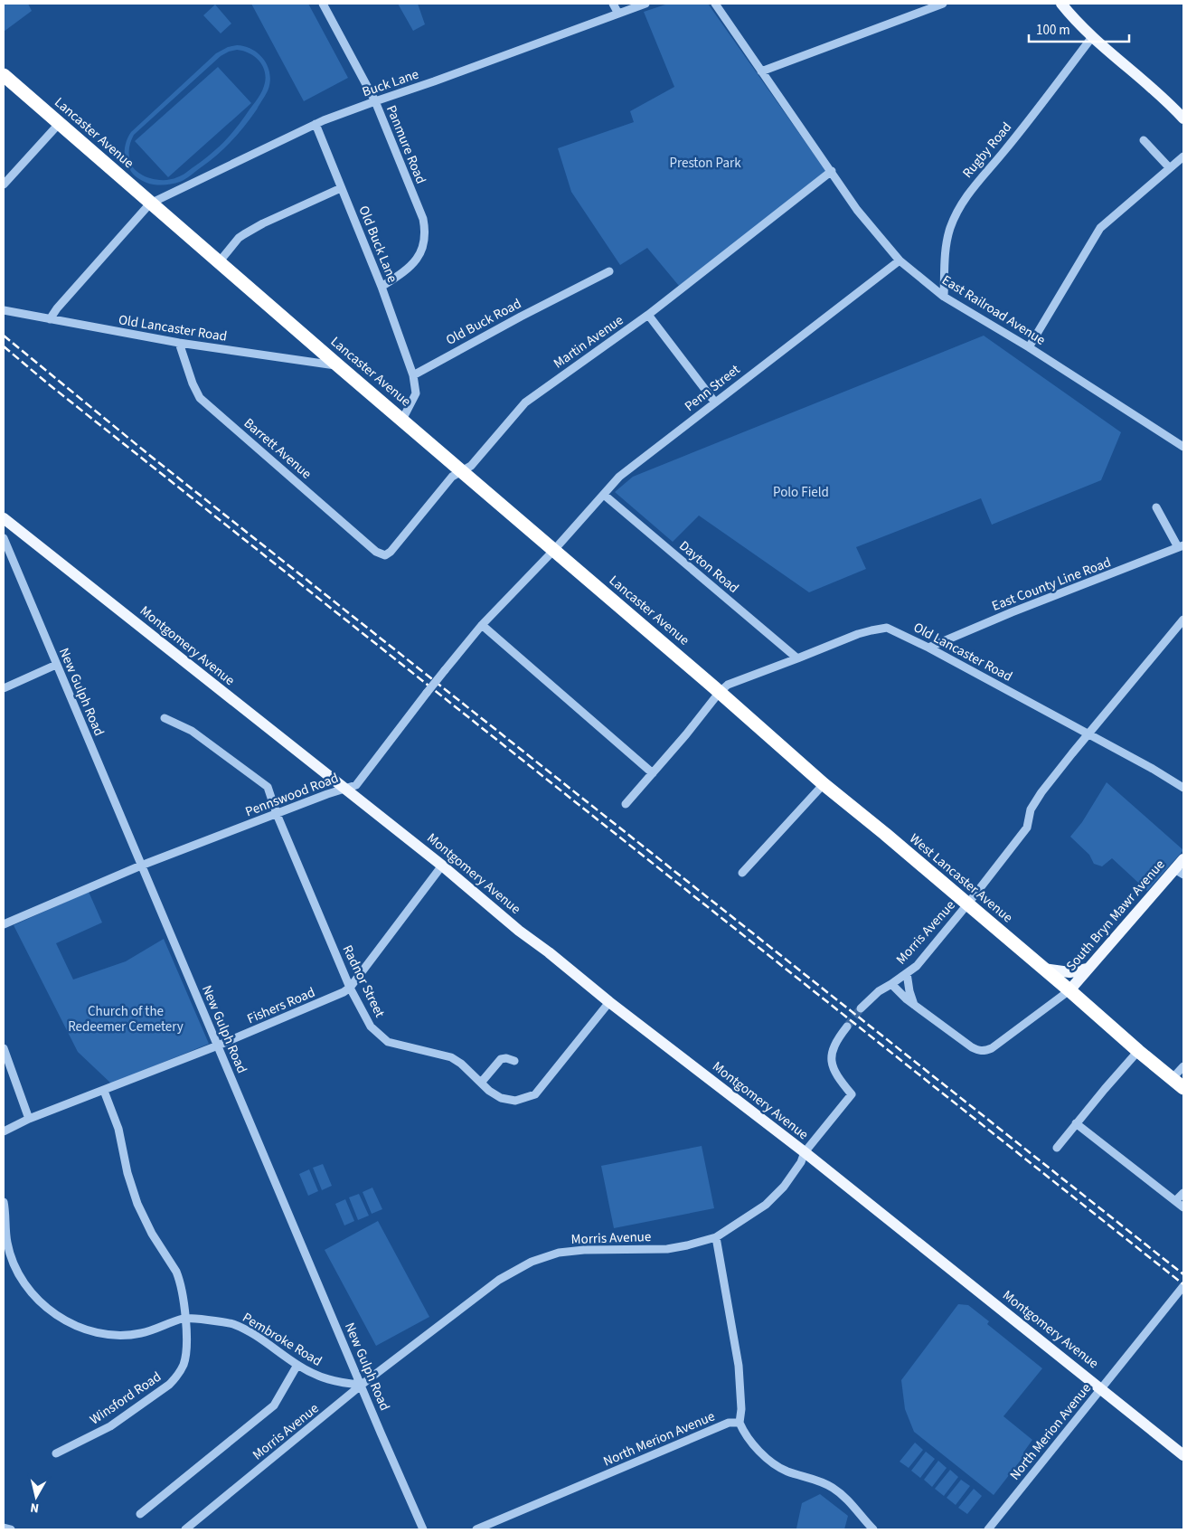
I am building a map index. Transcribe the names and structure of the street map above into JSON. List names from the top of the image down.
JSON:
{
  "streets": {
    "highway": ["Lancaster Avenue", "West Lancaster Avenue"],
    "main road": ["Montgomery Avenue", "South Bryn Mawr Avenue"],
    "street": [
      "Buck Lane",
      "Panmure Road",
      "Rugby Road",
      "Old Buck Lane",
      "East Railroad Avenue",
      "Old Buck Road",
      "Old Lancaster Road",
      "Martin Avenue",
      "Penn Street",
      "Barrett Avenue",
      "Dayton Road",
      "East County Line Road",
      "New Gulph Road",
      "Pennswood Road",
      "Morris Avenue",
      "Radnor Street",
      "Fishers Road",
      "Pembroke Road",
      "Winsford Road",
      "North Merion Avenue"
    ]
  },
  "crossings": [
    ["Buck Lane", "Lancaster Avenue"],
    ["Buck Lane", "Panmure Road"],
    ["Buck Lane", "Old Buck Lane"],
    ["Lancaster Avenue", "Old Lancaster Road"],
    ["Lancaster Avenue", "Martin Avenue"],
    ["Lancaster Avenue", "Penn Street"],
    ["Lancaster Avenue", "Pennswood Road"],
    ["Lancaster Avenue", "West Lancaster Avenue"],
    ["Panmure Road", "Old Buck Lane"],
    ["Rugby Road", "East Railroad Avenue"],
    ["Old Buck Lane", "Old Buck Road"],
    ["East Railroad Avenue", "Martin Avenue"],
    ["East Railroad Avenue", "Penn Street"],
    ["Old Lancaster Road", "Barrett Avenue"],
    ["Old Lancaster Road", "Dayton Road"],
    ["Old Lancaster Road", "East County Line Road"],
    ["Old Lancaster Road", "West Lancaster Avenue"],
    ["Old Lancaster Road", "Morris Avenue"],
    ["Martin Avenue", "Barrett Avenue"],
    ["Penn Street", "Dayton Road"],
    ["Penn Street", "Pennswood Road"],
    ["Montgomery Avenue", "Pennswood Road"],
    ["Montgomery Avenue", "Morris Avenue"],
    ["Montgomery Avenue", "Radnor Street"],
    ["Montgomery Avenue", "Fishers Road"],
    ["Montgomery Avenue", "North Merion Avenue"],
    ["New Gulph Road", "Pennswood Road"],
    ["New Gulph Road", "Morris Avenue"],
    ["New Gulph Road", "Fishers Road"],
    ["New Gulph Road", "Pembroke Road"],
    ["Pennswood Road", "Radnor Street"],
    ["West Lancaster Avenue", "South Bryn Mawr Avenue"],
    ["West Lancaster Avenue", "Morris Avenue"],
    ["Morris Avenue", "Pembroke Road"],
    ["Radnor Street", "Fishers Road"],
    ["Fishers Road", "Winsford Road"],
    ["Pembroke Road", "Winsford Road"]
  ],
  "parks": ["Preston Park", "Polo Field", "Church of the Redeemer Cemetery"],
  "scale_bar": "100 m",
  "north": "bottom"
}
